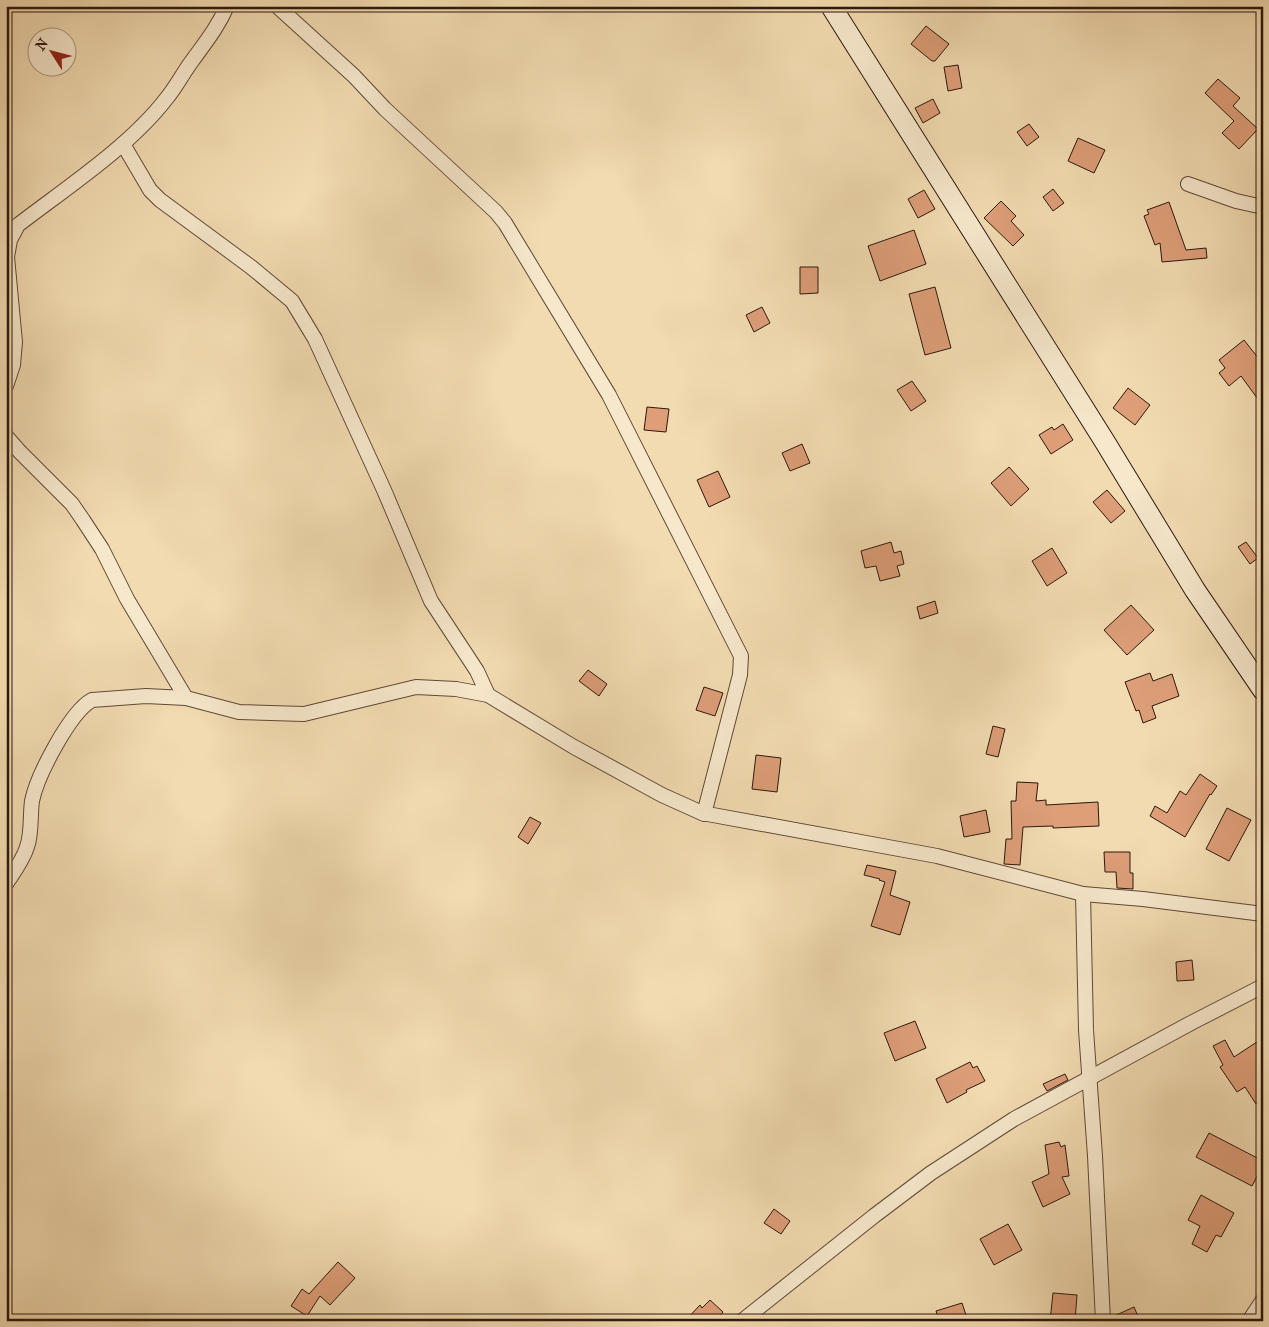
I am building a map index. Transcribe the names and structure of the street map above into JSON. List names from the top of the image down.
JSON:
{
  "north": "top left"
}
